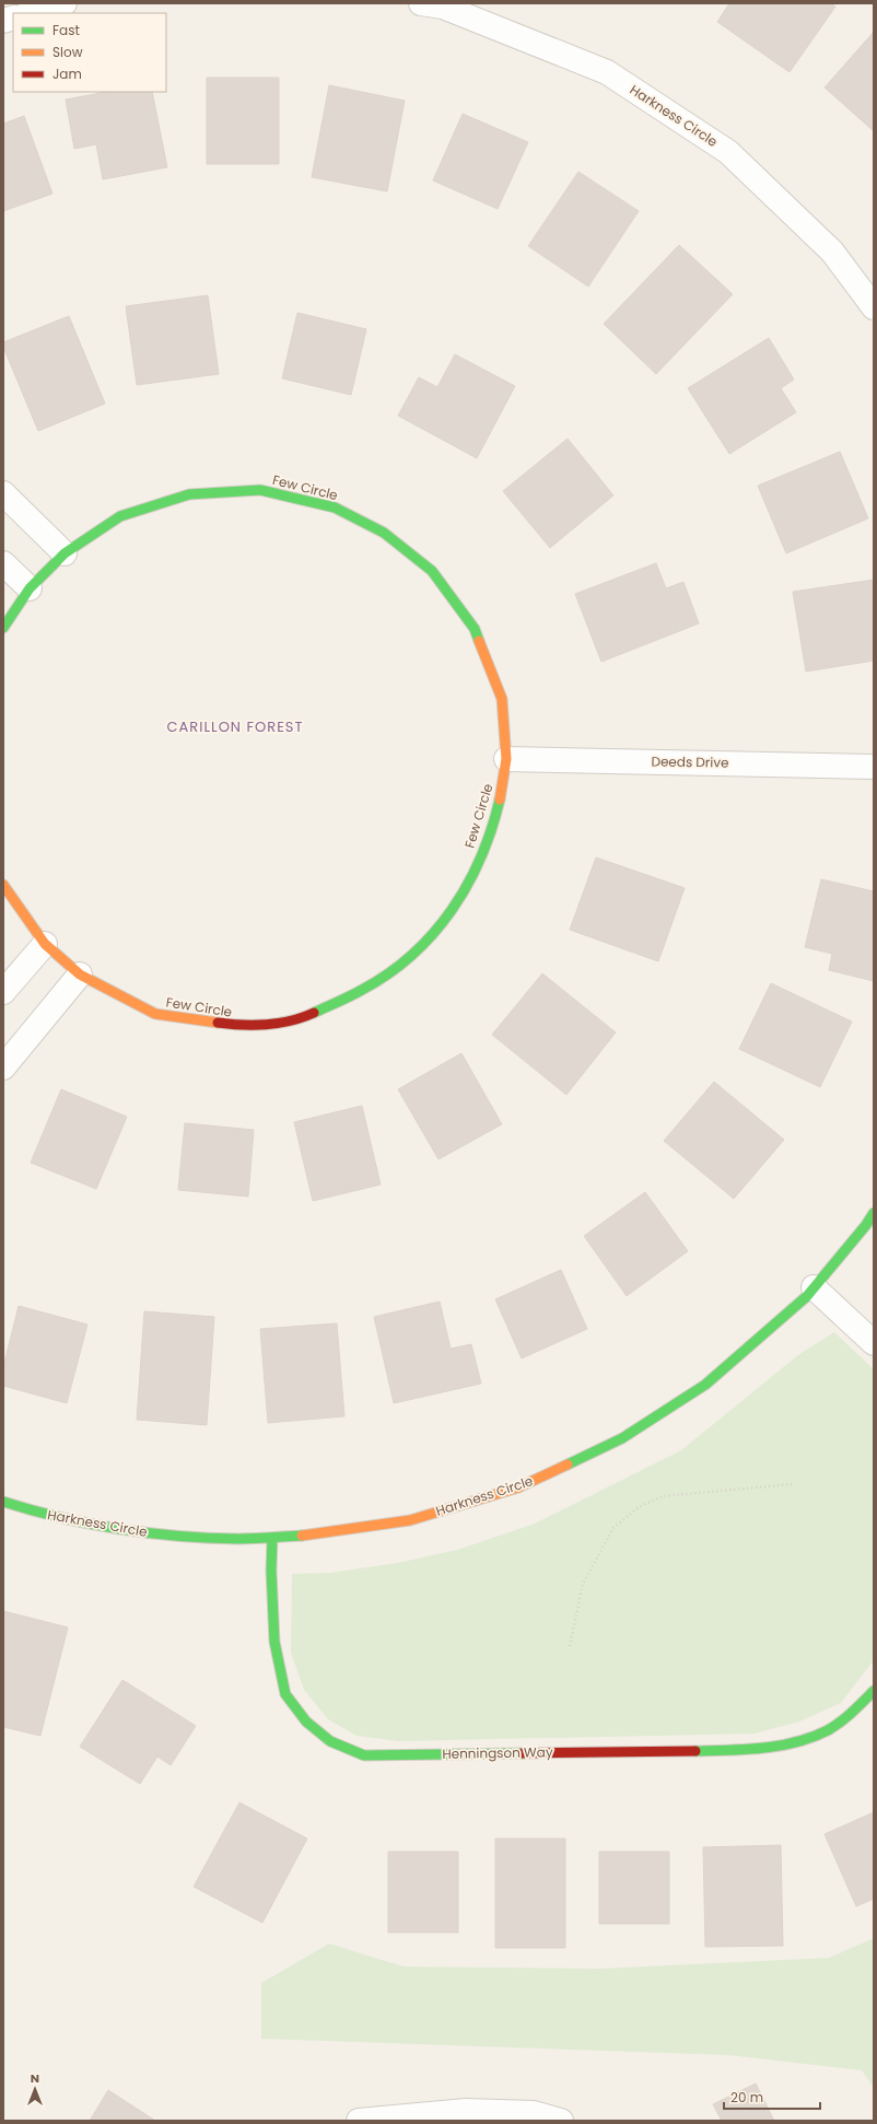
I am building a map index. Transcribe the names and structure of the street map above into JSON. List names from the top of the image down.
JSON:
{
  "streets": {
    "street": [
      "Harkness Circle",
      "Few Circle",
      "Deeds Drive",
      "Henningson Way"
    ]
  },
  "crossings": [
    ["Harkness Circle", "Henningson Way"],
    ["Few Circle", "Deeds Drive"]
  ],
  "districts": ["CARILLON FOREST"],
  "legend": ["Fast", "Slow", "Jam"],
  "scale_bar": "20 m",
  "north": "top"
}
